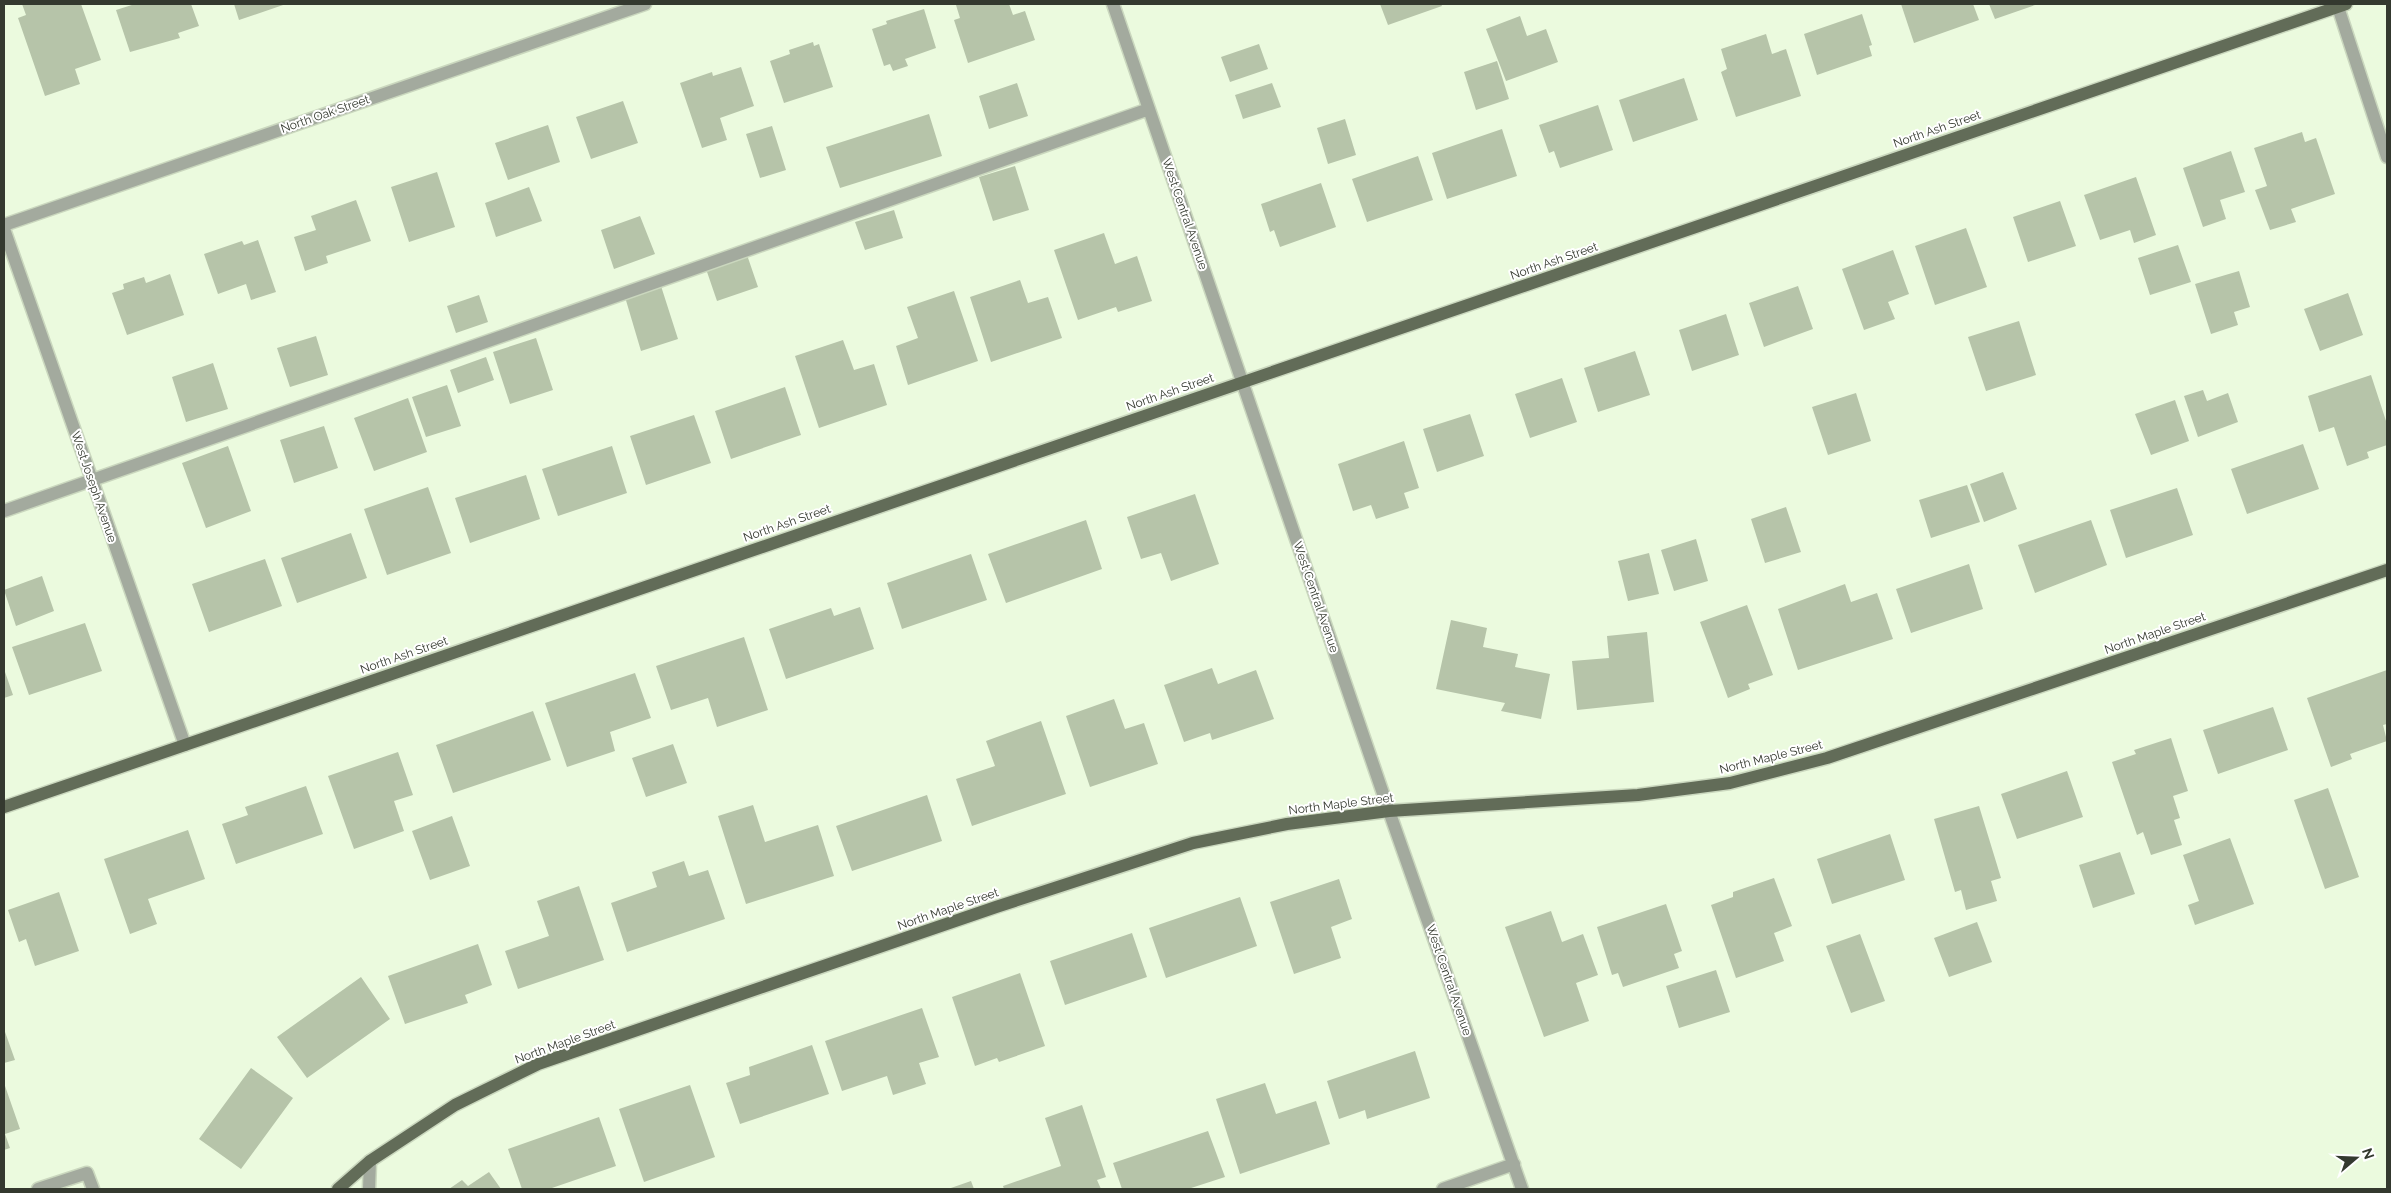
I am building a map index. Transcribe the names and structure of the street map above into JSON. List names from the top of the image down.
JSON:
{
  "streets": {
    "main road": ["North Ash Street", "North Maple Street"],
    "street": ["North Oak Street", "West Central Avenue", "West Joseph Avenue"]
  },
  "crossings": [
    ["North Ash Street", "West Central Avenue"],
    ["North Ash Street", "West Joseph Avenue"],
    ["West Central Avenue", "North Maple Street"]
  ],
  "north": "right"
}
